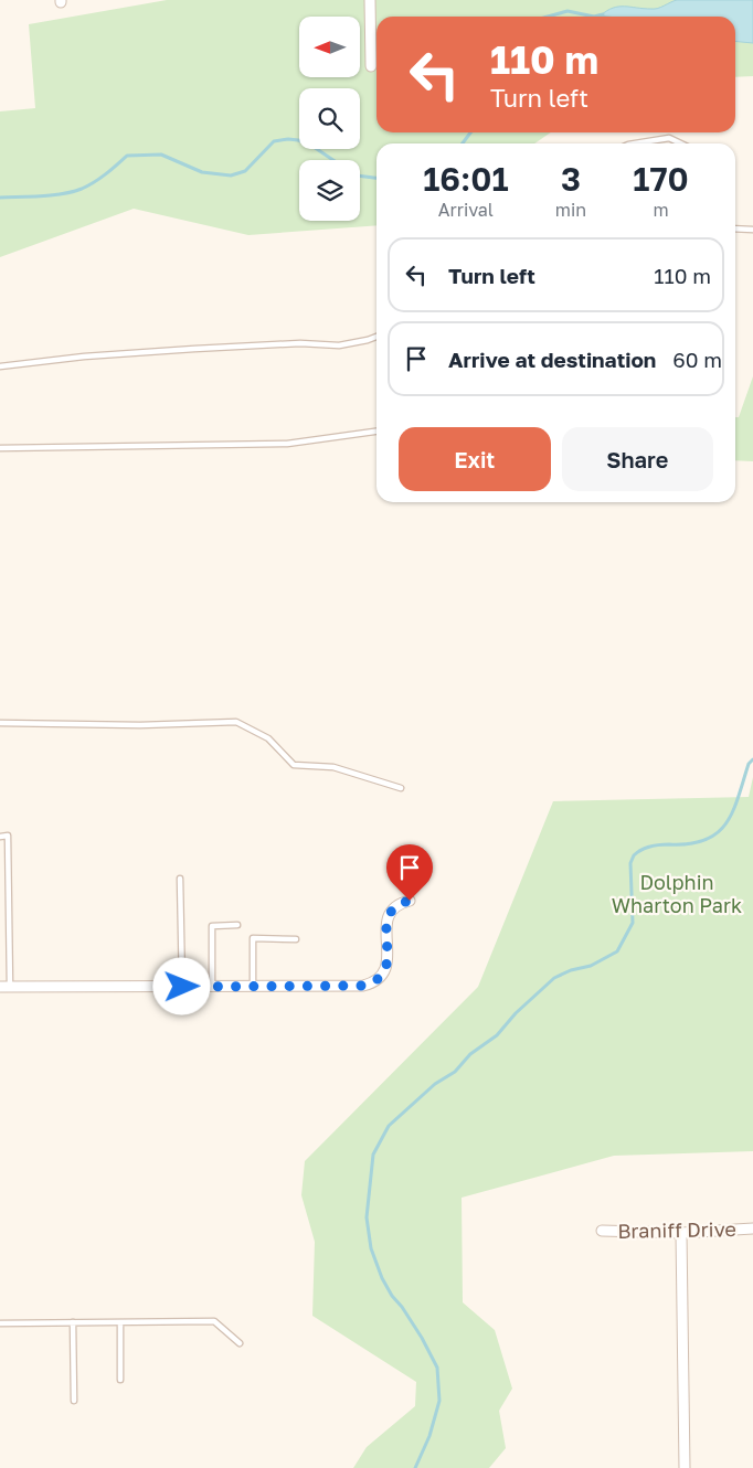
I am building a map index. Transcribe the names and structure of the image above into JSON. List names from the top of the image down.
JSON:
{
  "streets": {
    "street": ["Braniff Drive"]
  },
  "parks": ["Dolphin Wharton Park"],
  "north": "left",
  "page": {
    "turn": ["110 m", "Turn left"],
    "eta": [
      "16:01",
      "Arrival",
      "3",
      "min",
      "170",
      "m"
    ],
    "list": [
      {
        "name": "Turn left",
        "value": "110 m"
      },
      {
        "name": "Arrive at destination",
        "value": "60 m"
      }
    ],
    "buttons": ["Exit", "Share"]
  }
}
